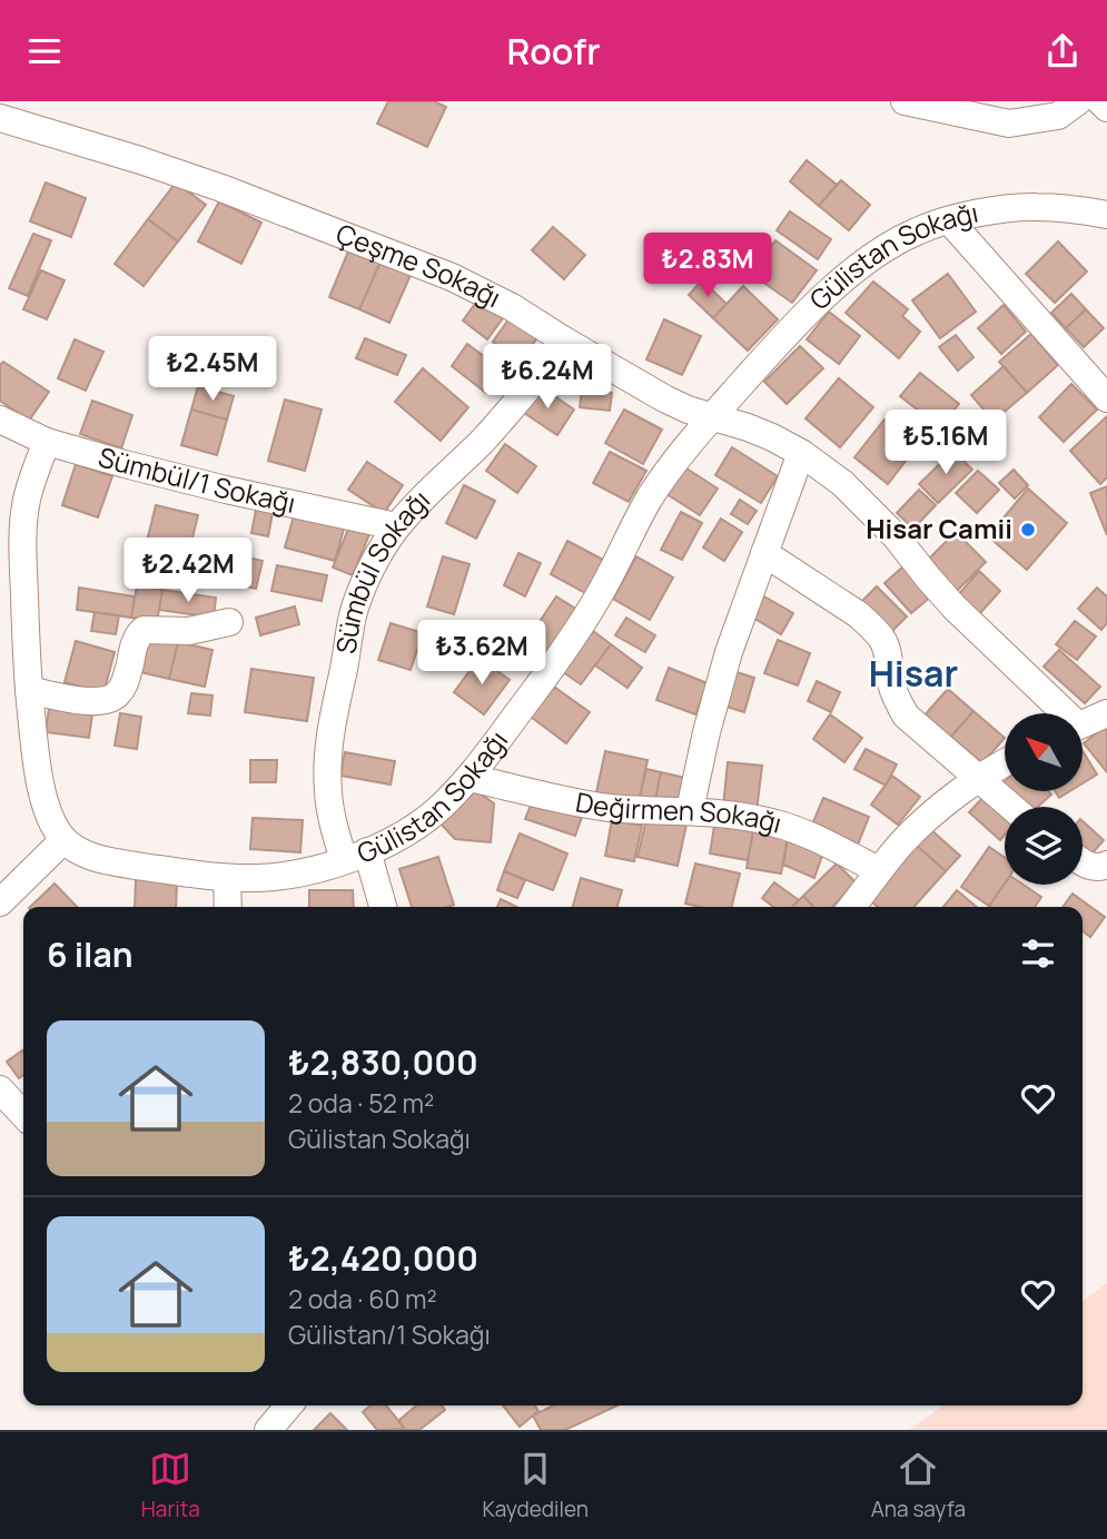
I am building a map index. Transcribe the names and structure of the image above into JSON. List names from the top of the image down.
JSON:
{
  "streets": {
    "street": [
      "Gülistan Sokağı",
      "Çeşme Sokağı",
      "Sümbül/1 Sokağı",
      "Sümbül Sokağı",
      "Değirmen Sokağı"
    ]
  },
  "crossings": [
    ["Gülistan Sokağı", "Çeşme Sokağı"],
    ["Gülistan Sokağı", "Sümbül Sokağı"],
    ["Gülistan Sokağı", "Değirmen Sokağı"],
    ["Çeşme Sokağı", "Sümbül Sokağı"],
    ["Sümbül/1 Sokağı", "Sümbül Sokağı"]
  ],
  "districts": ["Hisar"],
  "places": ["Hisar Camii"],
  "north": "top left",
  "page": {
    "header": "Roofr",
    "price": [
      "₺2.83M",
      "₺2.45M",
      "₺6.24M",
      "₺5.16M",
      "₺2.42M",
      "₺3.62M"
    ],
    "heading": "6 ilan",
    "list": [
      {
        "name": "₺2,830,000",
        "note": "2 oda · 52 m² · Gülistan Sokağı"
      },
      {
        "name": "₺2,420,000",
        "note": "2 oda · 60 m² · Gülistan/1 Sokağı"
      }
    ],
    "tabs": ["Harita", "Kaydedilen", "Ana sayfa"]
  }
}
